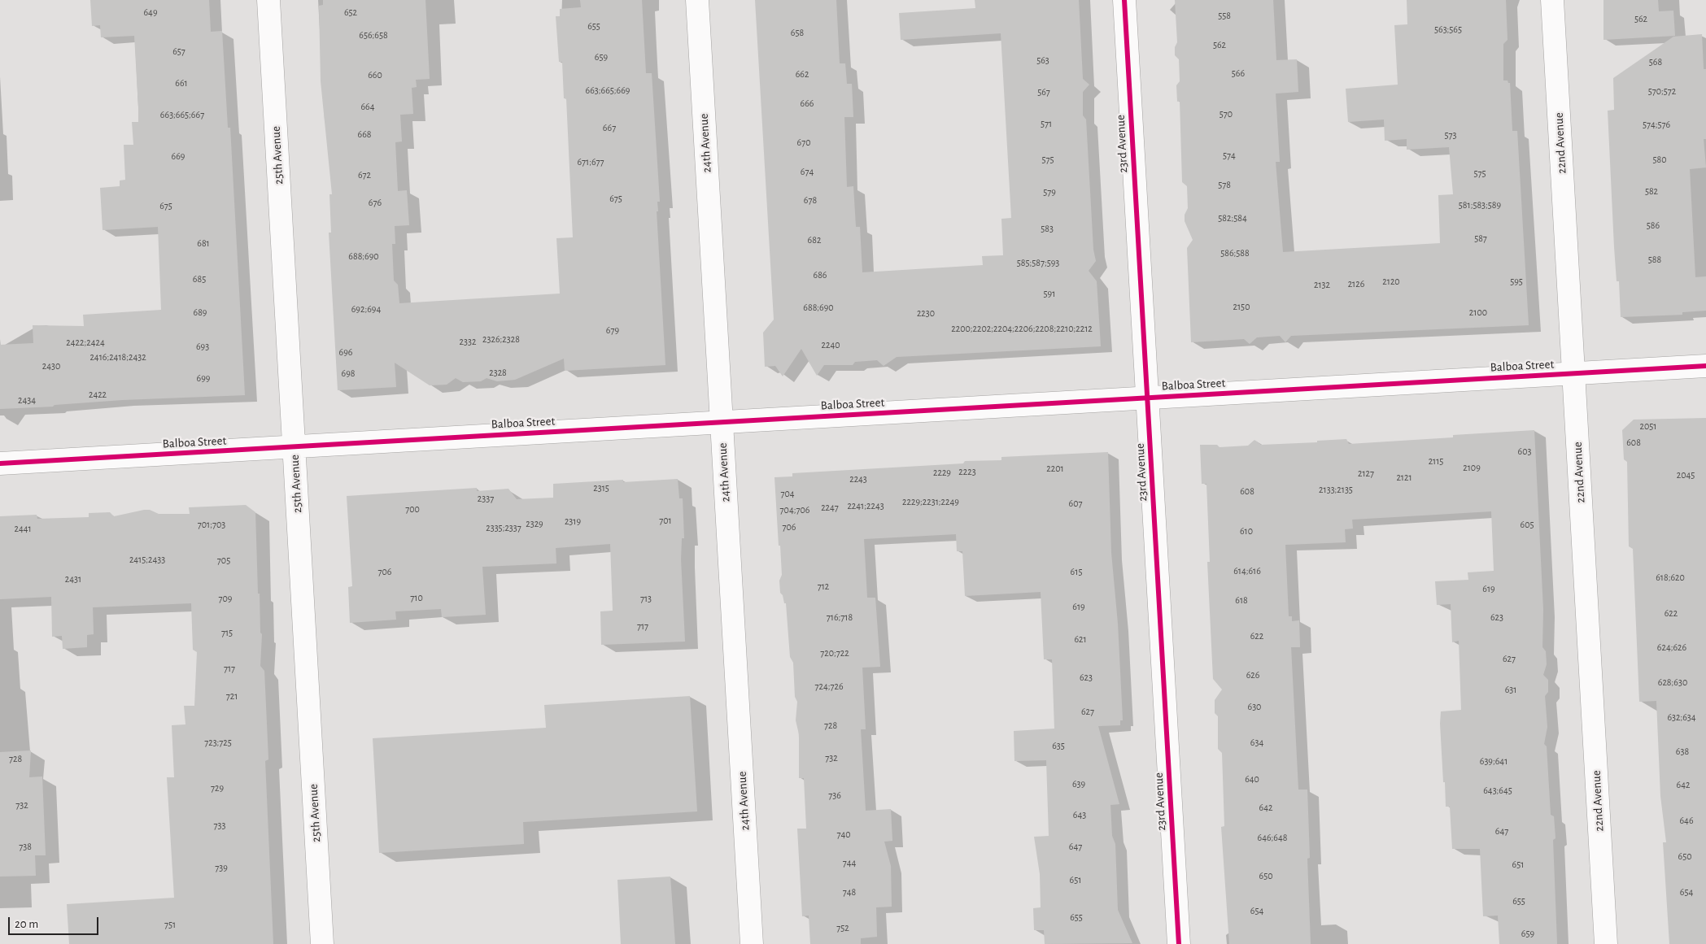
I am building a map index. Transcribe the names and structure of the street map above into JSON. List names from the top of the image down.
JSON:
{
  "streets": {
    "street": [
      "24th Avenue",
      "22nd Avenue",
      "23rd Avenue",
      "25th Avenue",
      "Balboa Street"
    ]
  },
  "crossings": [
    ["24th Avenue", "Balboa Street"],
    ["22nd Avenue", "Balboa Street"],
    ["23rd Avenue", "Balboa Street"],
    ["25th Avenue", "Balboa Street"]
  ],
  "house_numbers": [
    "649",
    "652",
    "558",
    "562",
    "655",
    "563;565",
    "658",
    "656;658",
    "562",
    "657",
    "659",
    "563",
    "568",
    "566",
    "662",
    "660",
    "661",
    "663;665;669",
    "570;572",
    "567",
    "666",
    "664",
    "570",
    "663;665;667",
    "571",
    "574;576",
    "667",
    "668",
    "573",
    "670",
    "574",
    "669",
    "575",
    "580",
    "671;677",
    "674",
    "575",
    "672",
    "578",
    "582",
    "579",
    "675",
    "678",
    "676",
    "581;583;589",
    "675",
    "582;584",
    "586",
    "583",
    "587",
    "682",
    "681",
    "586;588",
    "688;690",
    "588",
    "585;587;593",
    "686",
    "685",
    "2120",
    "595",
    "2126",
    "2132",
    "591",
    "2150",
    "688;690",
    "692;694",
    "689",
    "2100",
    "2230",
    "2200;2202;2204;2206;2208;2210;2212",
    "679",
    "2326;2328",
    "2332",
    "2422;2424",
    "2240",
    "693",
    "696",
    "2416;2418;2432",
    "2430",
    "2328",
    "698",
    "699",
    "2422",
    "2434",
    "2051",
    "608",
    "603",
    "2115",
    "2109",
    "2201",
    "2223",
    "2229",
    "2127",
    "2045",
    "2121",
    "2243",
    "2315",
    "2133;2135",
    "608",
    "704",
    "2337",
    "2229;2231;2249",
    "607",
    "2241;2243",
    "2247",
    "700",
    "704;706",
    "701",
    "2319",
    "2329",
    "701;703",
    "605",
    "706",
    "2335;2337",
    "2441",
    "610",
    "2415;2433",
    "705",
    "614;616",
    "706",
    "615",
    "618;620",
    "2431",
    "712",
    "619",
    "710",
    "709",
    "713",
    "618",
    "619",
    "622",
    "716;718",
    "623",
    "717",
    "715",
    "622",
    "621",
    "624;626",
    "720;722",
    "627",
    "717",
    "626",
    "623",
    "628;630",
    "724;726",
    "631",
    "721",
    "630",
    "627",
    "632;634",
    "728",
    "723;725",
    "634",
    "635",
    "638",
    "732",
    "728",
    "639;641",
    "640",
    "639",
    "642",
    "729",
    "643;645",
    "736",
    "732",
    "642",
    "643",
    "646",
    "733",
    "647",
    "740",
    "646;648",
    "738",
    "647",
    "650",
    "744",
    "651",
    "739",
    "650",
    "651",
    "748",
    "654",
    "655",
    "654",
    "655",
    "751",
    "752",
    "659"
  ],
  "scale_bar": "20 m"
}
